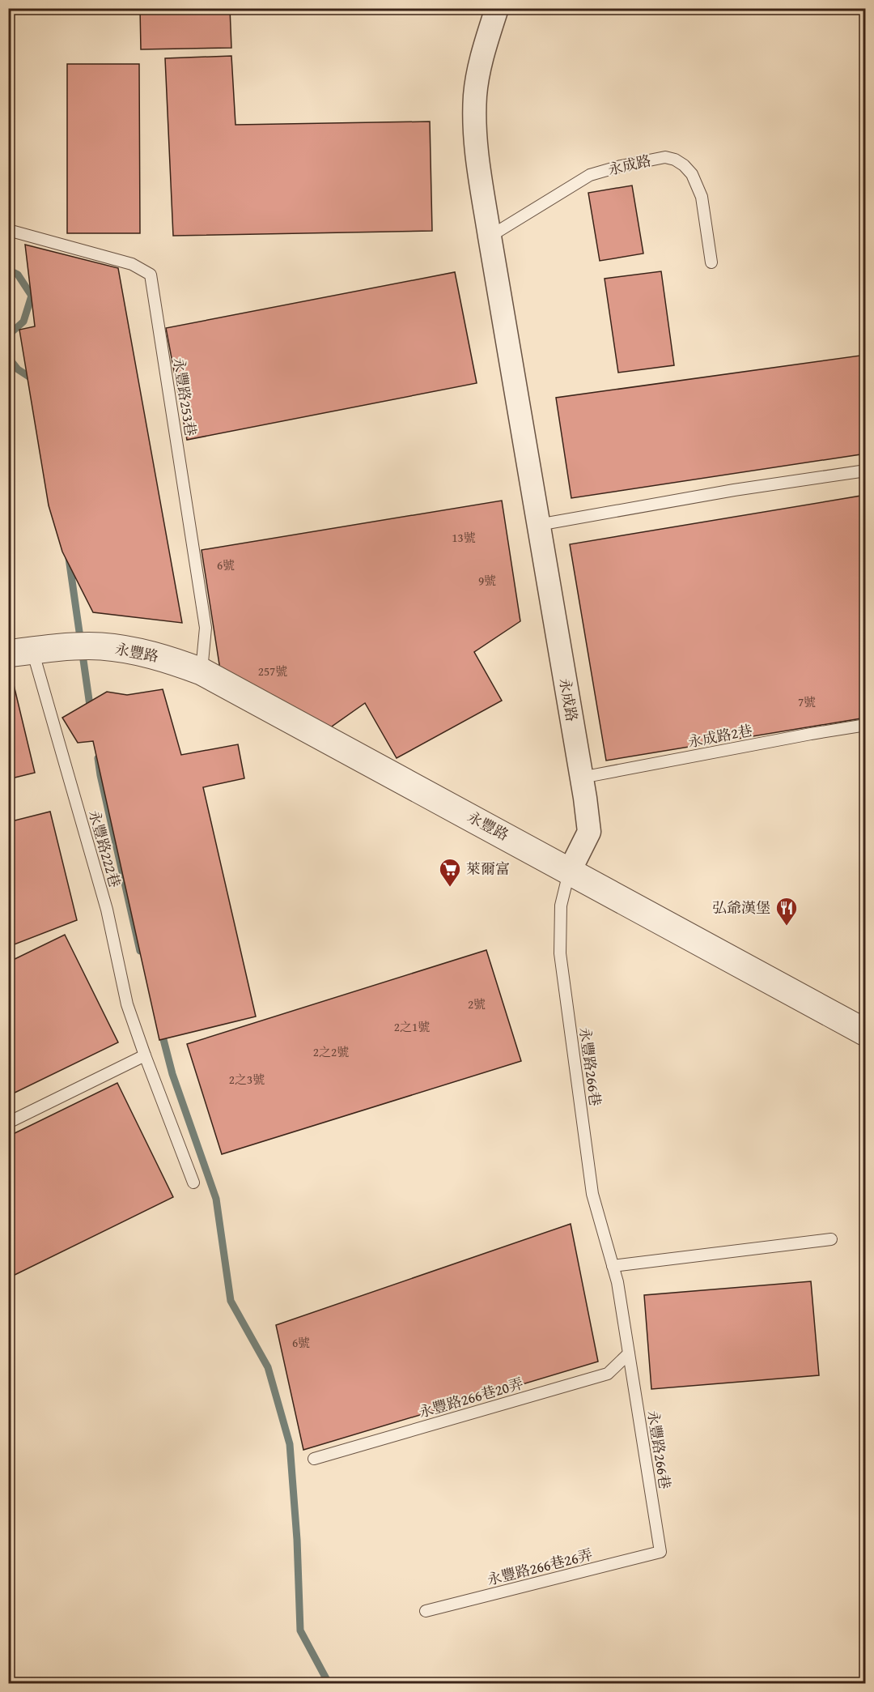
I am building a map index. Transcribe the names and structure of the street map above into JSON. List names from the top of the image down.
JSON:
{
  "streets": {
    "street": ["永成路", "永豐路"],
    "lane": [
      "永豐路253巷",
      "永成路2巷",
      "永豐路222巷",
      "永豐路266巷",
      "永豐路266巷20弄",
      "永豐路266巷26弄"
    ]
  },
  "crossings": [
    ["永成路", "永豐路"],
    ["永成路", "永成路2巷"],
    ["永成路", "永豐路266巷"],
    ["永豐路253巷", "永豐路"],
    ["永豐路", "永豐路222巷"],
    ["永豐路", "永豐路266巷"],
    ["永豐路266巷", "永豐路266巷20弄"],
    ["永豐路266巷", "永豐路266巷26弄"]
  ],
  "places": {
    "supermarket": ["萊爾富"],
    "restaurant": ["弘爺漢堡"]
  },
  "house_numbers": [
    "13號",
    "6號",
    "9號",
    "257號",
    "7號",
    "2號",
    "2之1號",
    "2之2號",
    "2之3號",
    "6號"
  ]
}
